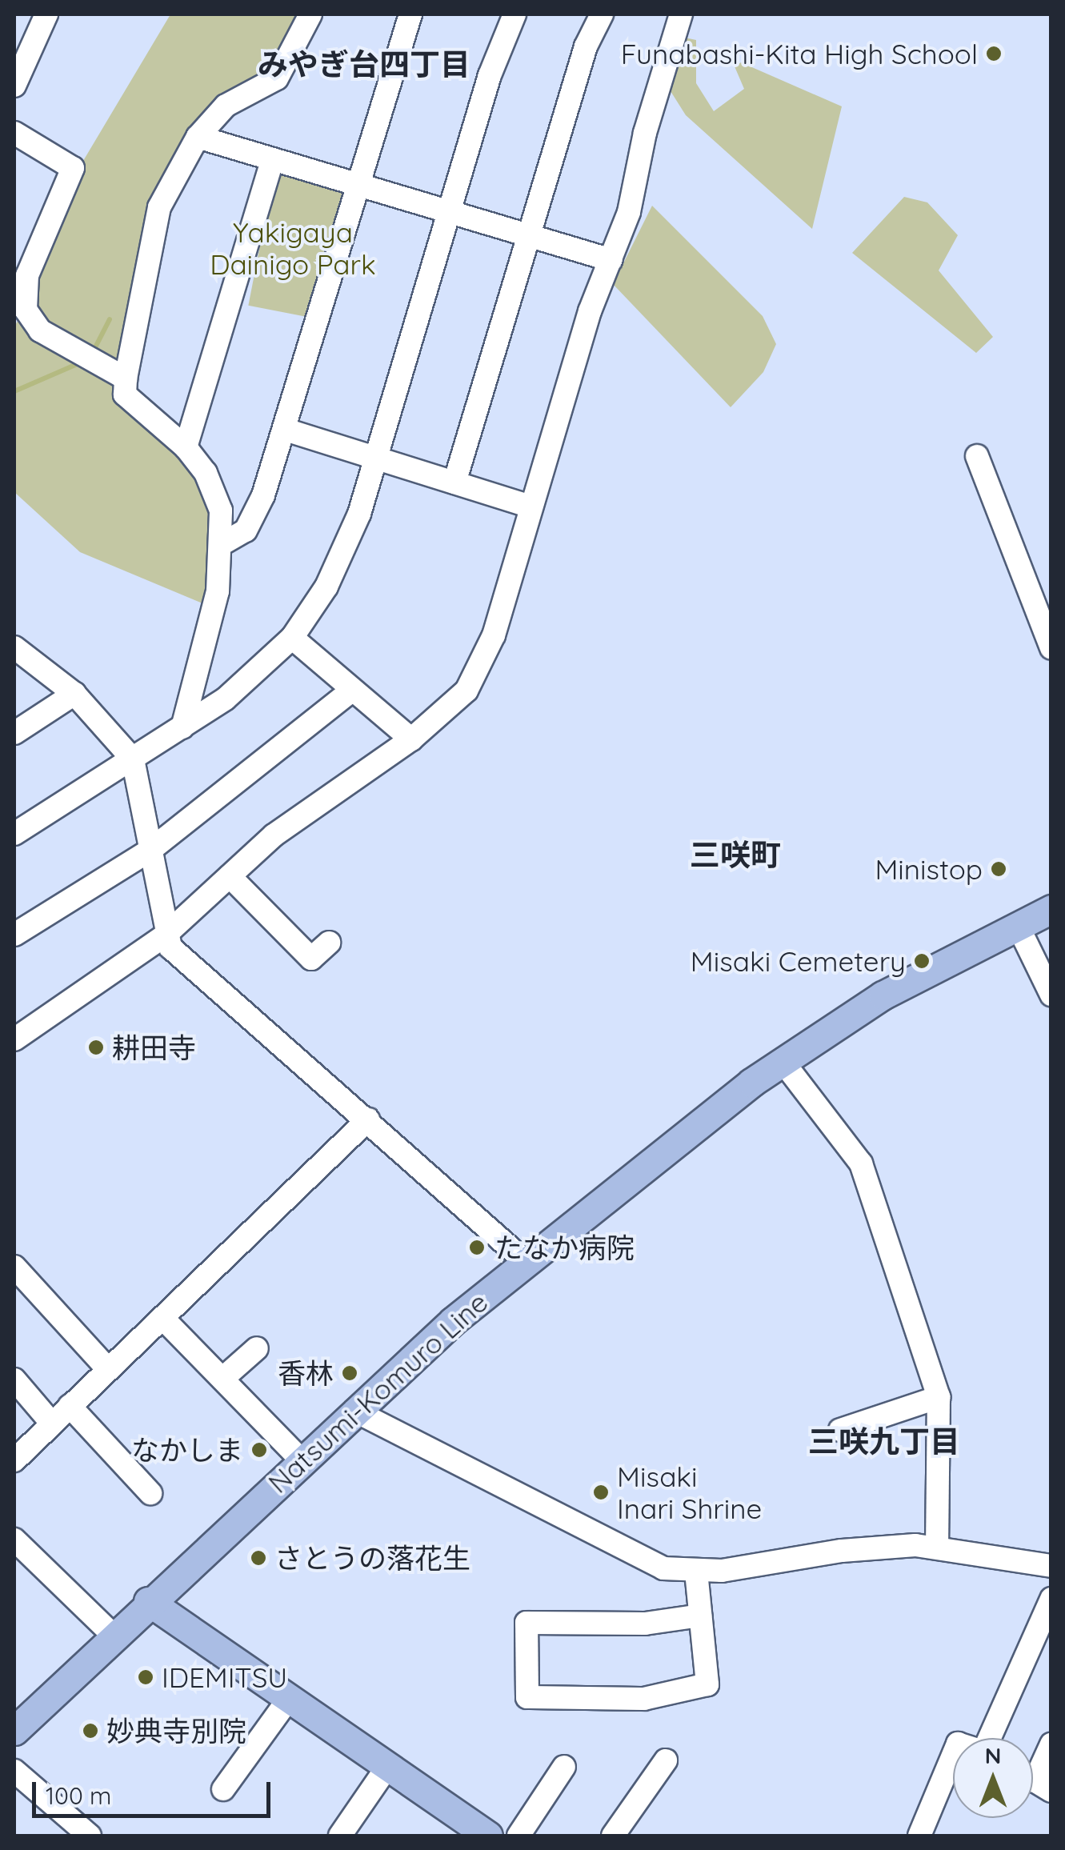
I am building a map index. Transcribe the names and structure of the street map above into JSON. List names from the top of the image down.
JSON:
{
  "streets": {
    "main road": ["Natsumi-Komuro Line"]
  },
  "districts": ["みやぎ台四丁目", "三咲町", "三咲九丁目"],
  "parks": ["Yakigaya Dainigo Park"],
  "places": [
    "Funabashi-Kita High School",
    "Ministop",
    "Misaki Cemetery",
    "耕田寺",
    "たなか病院",
    "香林",
    "なかしま",
    "Misaki Inari Shrine",
    "さとうの落花生",
    "IDEMITSU",
    "妙典寺別院"
  ],
  "scale_bar": "100 m",
  "north": "top"
}
